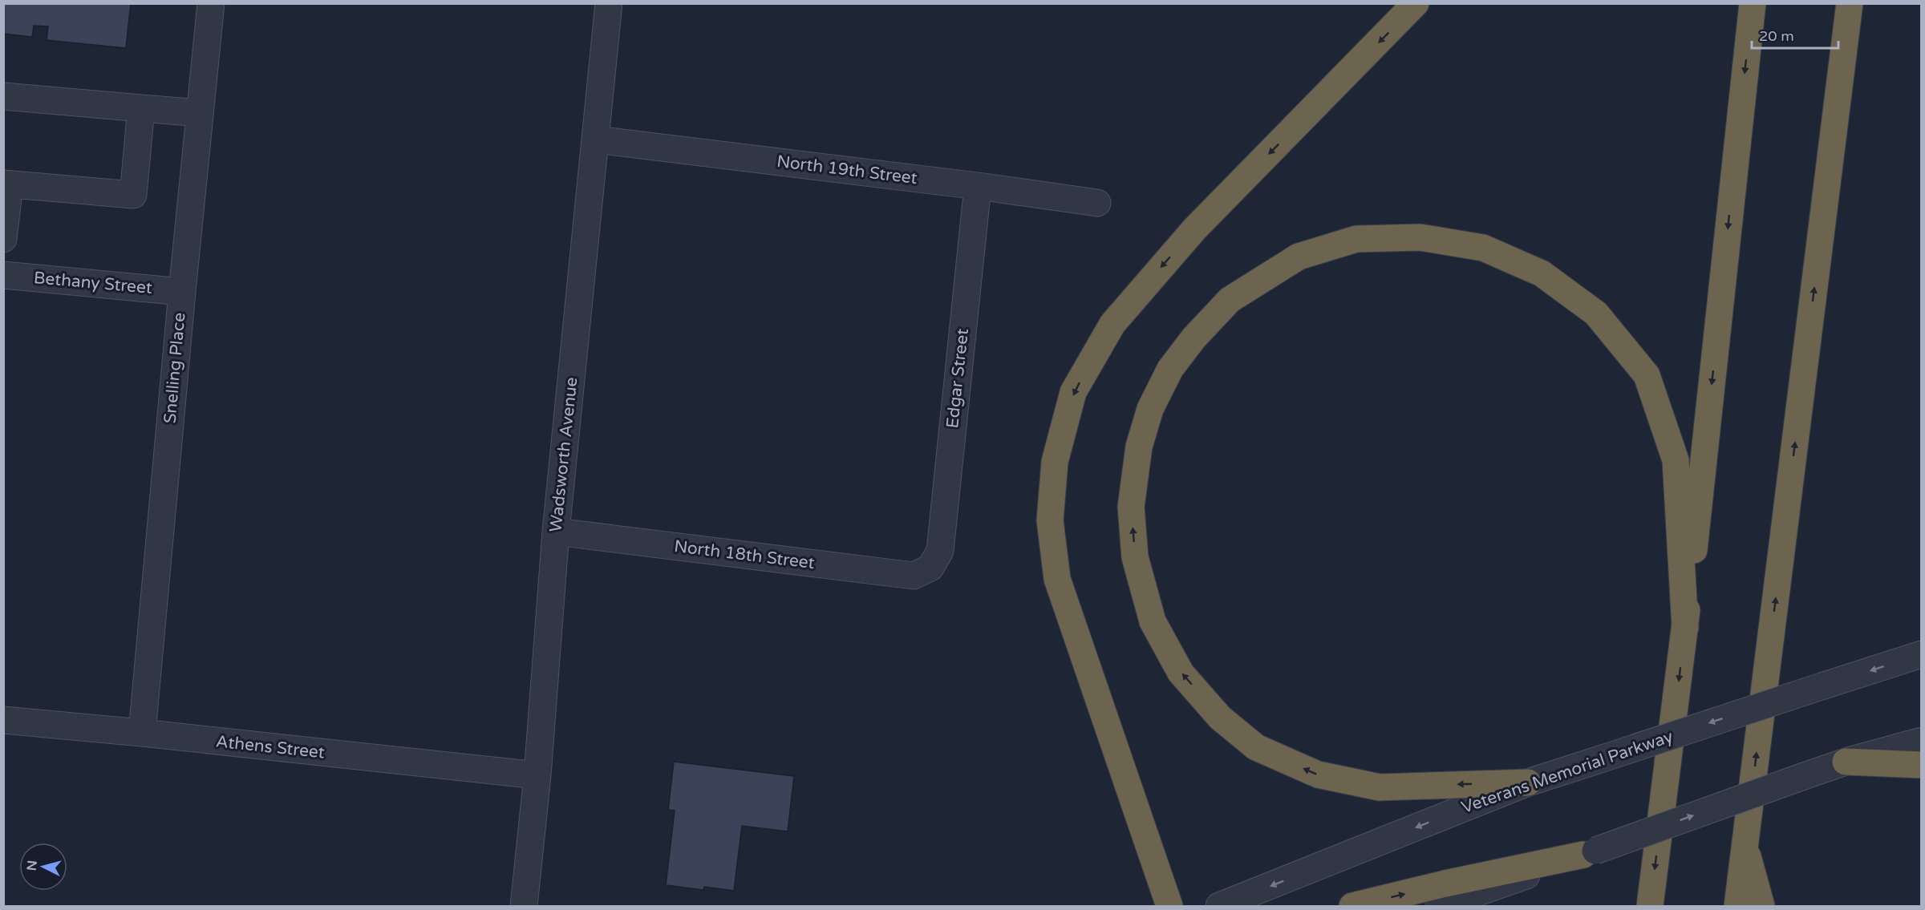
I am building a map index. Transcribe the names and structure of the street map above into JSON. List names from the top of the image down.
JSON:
{
  "streets": {
    "street": [
      "North 19th Street",
      "Bethany Street",
      "Snelling Place",
      "Edgar Street",
      "Wadsworth Avenue",
      "North 18th Street",
      "Athens Street",
      "Veterans Memorial Parkway"
    ]
  },
  "crossings": [
    ["North 19th Street", "Edgar Street"],
    ["North 19th Street", "Wadsworth Avenue"],
    ["Bethany Street", "Snelling Place"],
    ["Snelling Place", "Athens Street"],
    ["Edgar Street", "North 18th Street"],
    ["Wadsworth Avenue", "North 18th Street"],
    ["Wadsworth Avenue", "Athens Street"]
  ],
  "scale_bar": "20 m",
  "north": "left"
}
